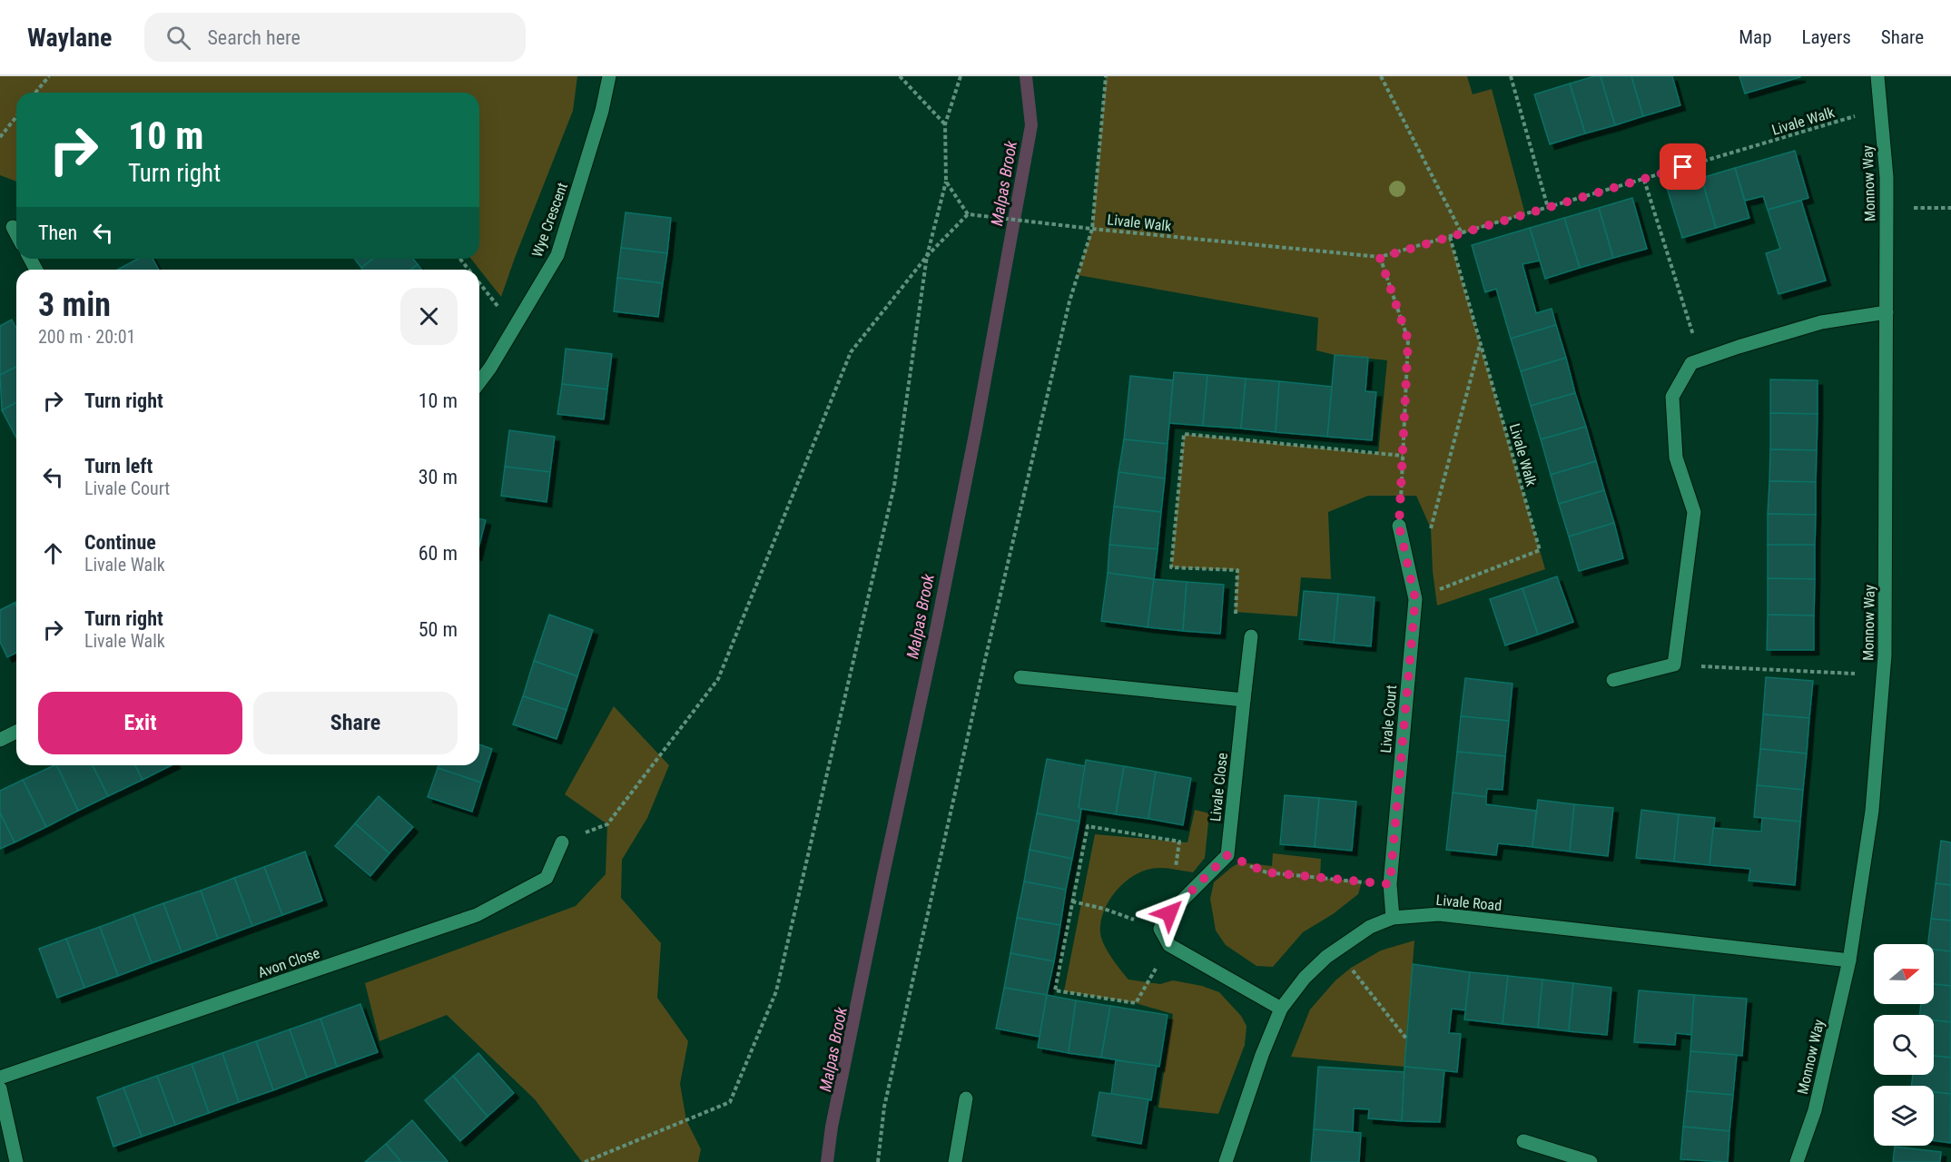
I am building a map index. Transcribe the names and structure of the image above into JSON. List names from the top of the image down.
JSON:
{
  "streets": {
    "street": [
      "Monnow Way",
      "Wye Crescent",
      "Livale Court",
      "Livale Close",
      "Livale Road",
      "Avon Close"
    ],
    "path": ["Livale Walk"]
  },
  "crossings": [
    ["Livale Walk", "Monnow Way"],
    ["Livale Walk", "Livale Court"],
    ["Monnow Way", "Livale Road"],
    ["Livale Court", "Livale Road"]
  ],
  "water": ["Malpas Brook"],
  "north": "right",
  "page": {
    "header": "Waylane",
    "search": "Search here",
    "nav": ["Map", "Layers", "Share"],
    "turn": ["10 m", "Turn right"],
    "then": "Then",
    "heading": ["3 min", "200 m · 20:01"],
    "list": [
      {
        "name": "Turn right",
        "value": "10 m"
      },
      {
        "name": "Turn left",
        "note": "Livale Court",
        "value": "30 m"
      },
      {
        "name": "Continue",
        "note": "Livale Walk",
        "value": "60 m"
      },
      {
        "name": "Turn right",
        "note": "Livale Walk",
        "value": "50 m"
      }
    ],
    "buttons": ["Exit", "Share"]
  }
}
